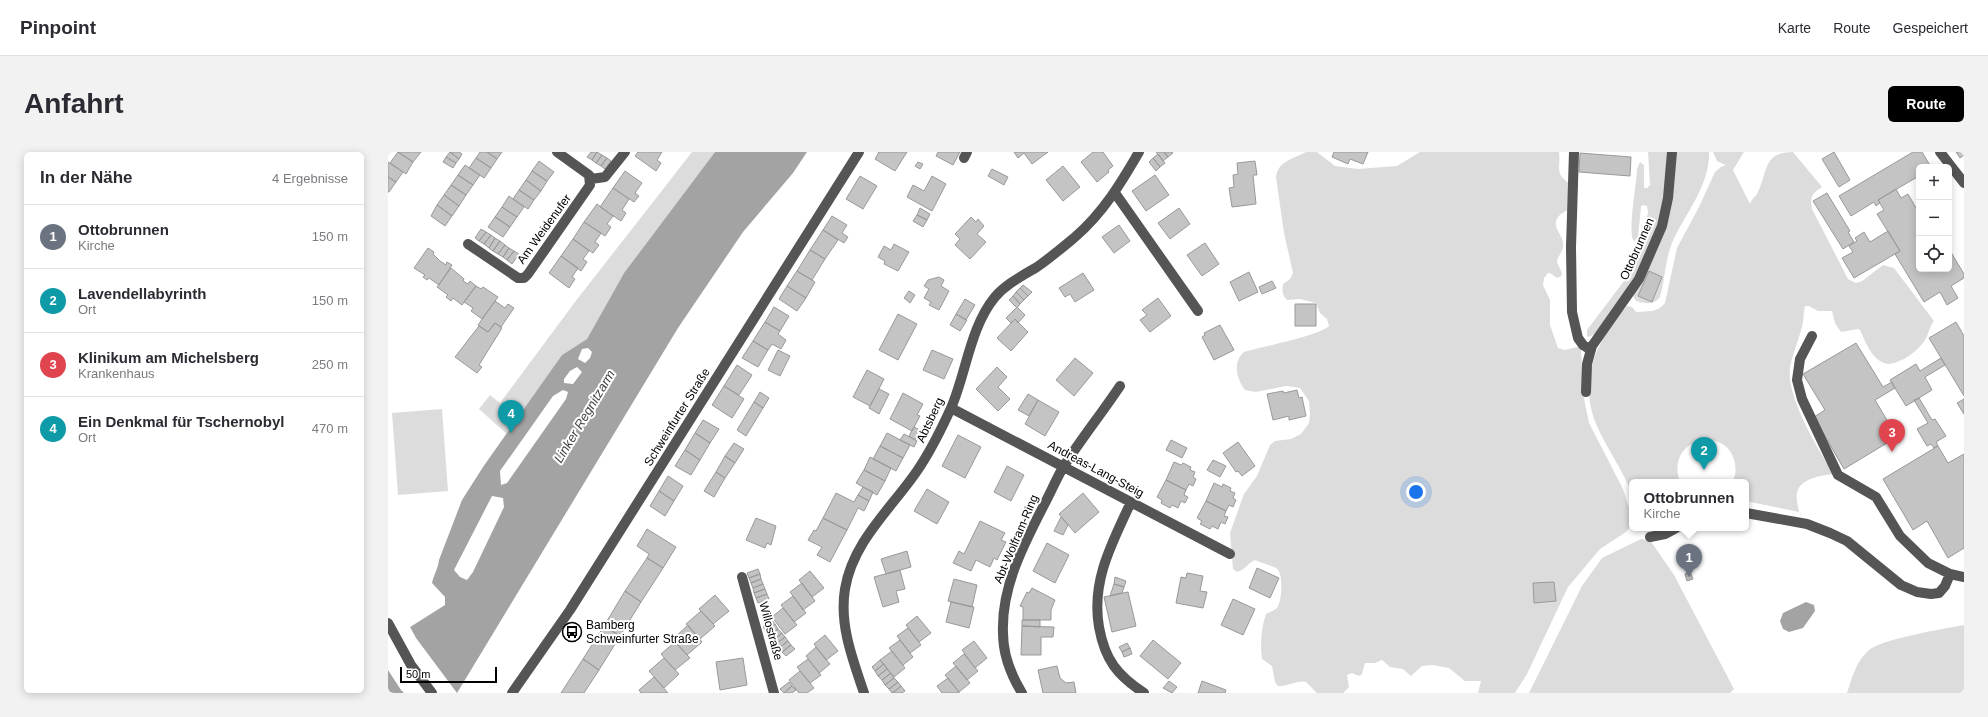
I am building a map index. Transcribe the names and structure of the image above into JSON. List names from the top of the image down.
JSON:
{
  "streets": {
    "street": [
      "Am Weidenufer",
      "Ottobrunnen",
      "Schweinfurter Straße",
      "Abtsberg",
      "Andreas-Lang-Steig",
      "Abt-Wolfram-Ring",
      "Willostraße"
    ]
  },
  "crossings": [
    ["Abtsberg", "Andreas-Lang-Steig"],
    ["Andreas-Lang-Steig", "Abt-Wolfram-Ring"]
  ],
  "water": ["Linker Regnitzarm"],
  "places": {
    "bus stop": ["Bamberg Schweinfurter Straße"]
  },
  "scale_bar": "50 m",
  "page": {
    "header": "Pinpoint",
    "nav": ["Karte", "Route", "Gespeichert"],
    "buttons": "Route",
    "title": "Anfahrt",
    "heading": ["In der Nähe", "4 Ergebnisse"],
    "map_buttons": ["+", "−"],
    "list": [
      {
        "mark": "1",
        "name": "Ottobrunnen",
        "note": "Kirche",
        "value": "150 m"
      },
      {
        "mark": "2",
        "name": "Lavendellabyrinth",
        "note": "Ort",
        "value": "150 m"
      },
      {
        "mark": "3",
        "name": "Klinikum am Michelsberg",
        "note": "Krankenhaus",
        "value": "250 m"
      },
      {
        "mark": "4",
        "name": "Ein Denkmal für Tschernobyl",
        "note": "Ort",
        "value": "470 m"
      }
    ],
    "pins": [
      "4",
      "3",
      "2",
      "1"
    ],
    "popup": ["Ottobrunnen", "Kirche"],
    "scale": "50 m"
  }
}
